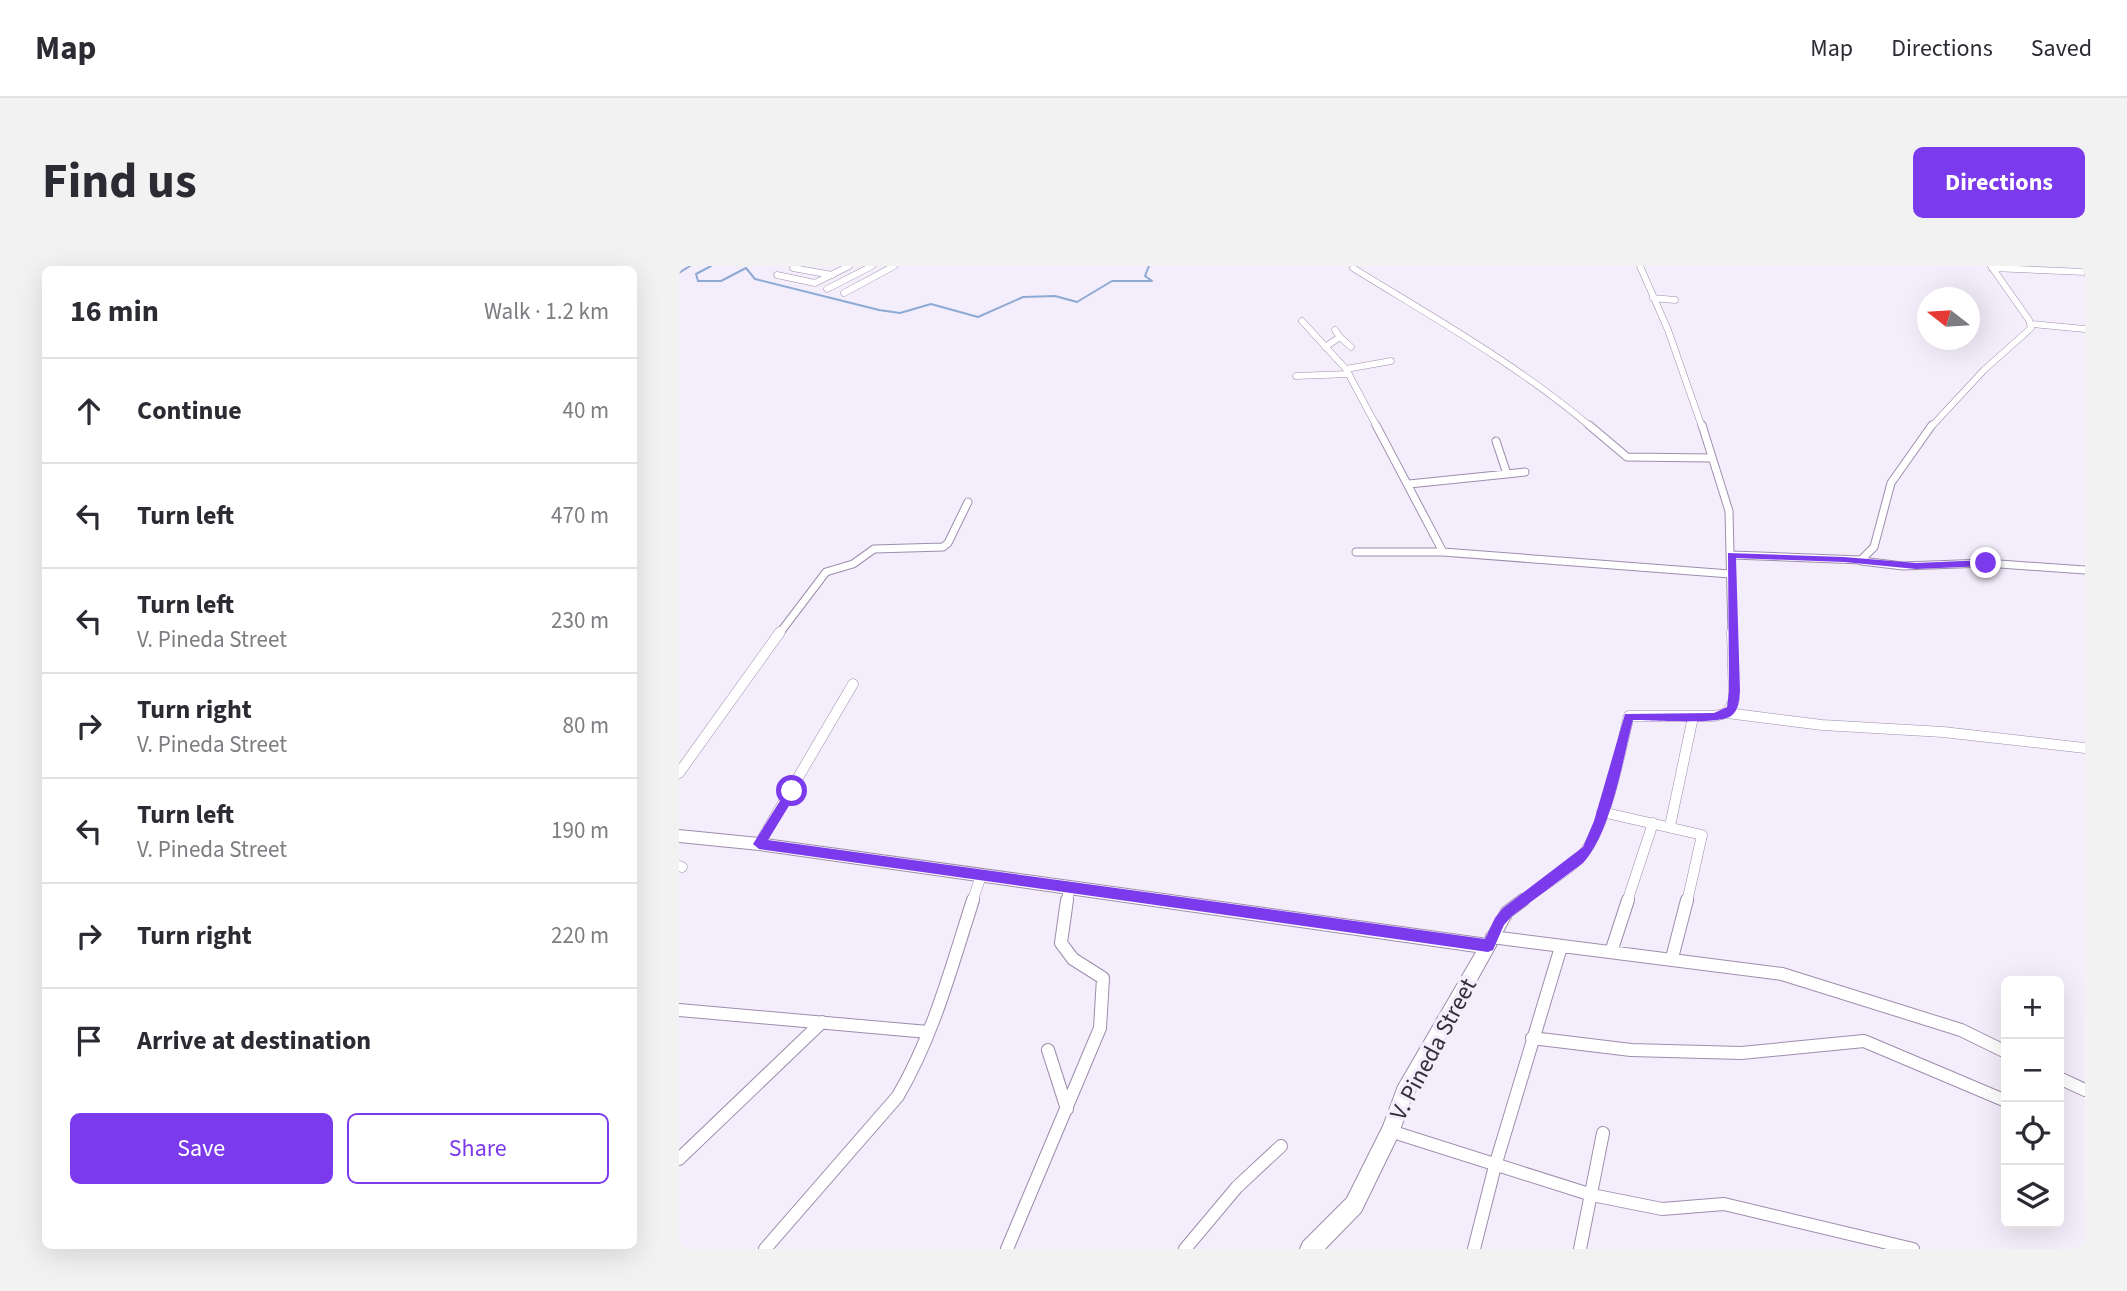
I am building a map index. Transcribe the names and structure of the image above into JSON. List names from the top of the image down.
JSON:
{
  "streets": {
    "street": ["V. Pineda Street"]
  },
  "north": "left",
  "page": {
    "header": "Map",
    "nav": ["Map", "Directions", "Saved"],
    "title": "Find us",
    "buttons": [
      "Directions",
      ["Save", "Share"]
    ],
    "heading": ["16 min", "Walk · 1.2 km"],
    "list": [
      ["Continue", "40 m"],
      ["Turn left", "470 m"],
      ["Turn left", "V. Pineda Street", "230 m"],
      ["Turn right", "V. Pineda Street", "80 m"],
      ["Turn left", "V. Pineda Street", "190 m"],
      ["Turn right", "220 m"],
      "Arrive at destination"
    ],
    "map_buttons": ["+", "−"]
  }
}
